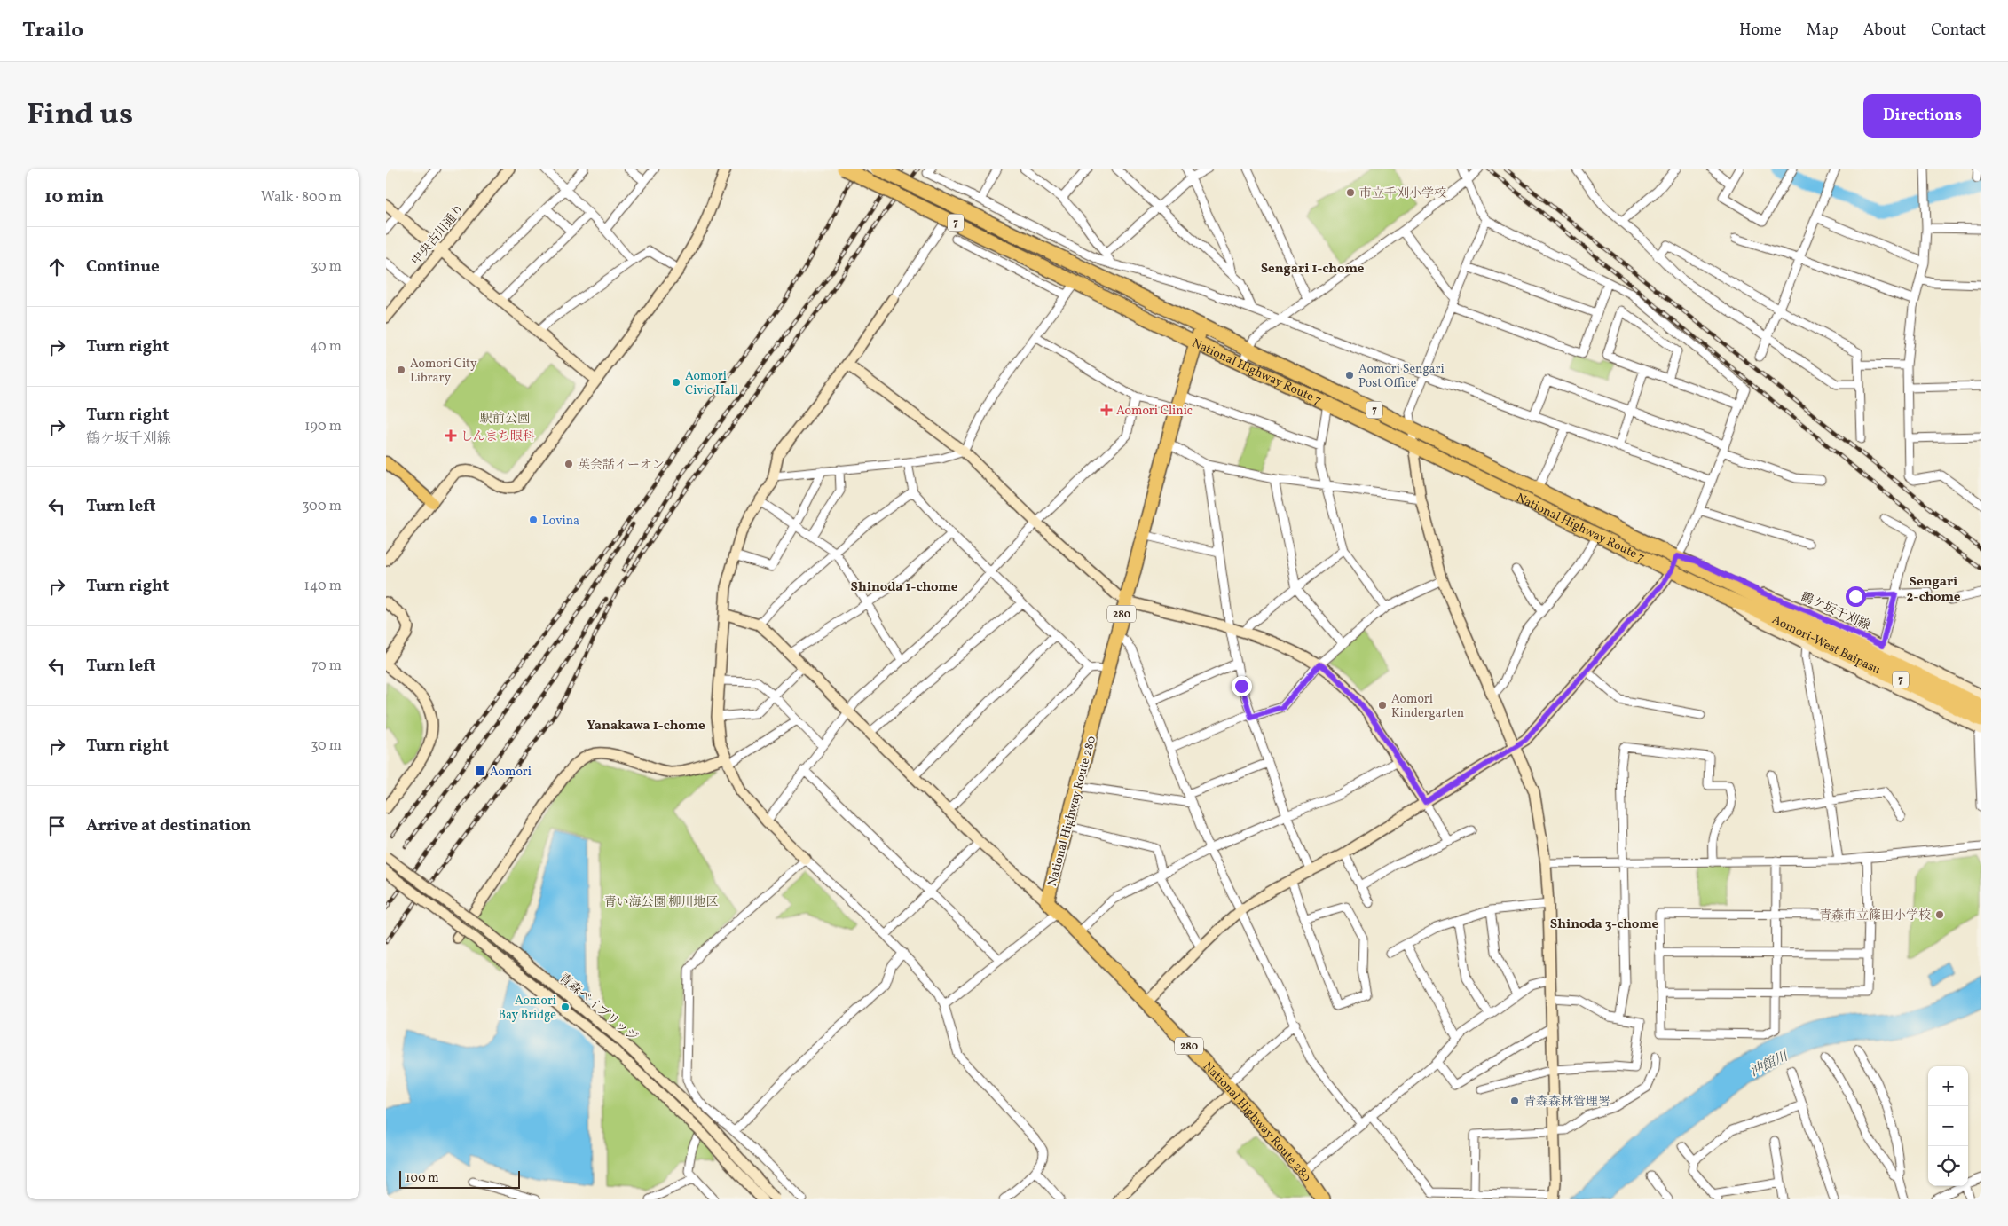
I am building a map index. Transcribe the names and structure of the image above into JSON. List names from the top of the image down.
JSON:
{
  "streets": {
    "highway": [
      "7",
      "National Highway Route 7",
      "280",
      "Aomori-West Baipasu",
      "National Highway Route 280"
    ],
    "street": ["中央古川通り", "鶴ケ坂千刈線", "青森ベイブリッジ"]
  },
  "crossings": [
    ["National Highway Route 7", "鶴ケ坂千刈線"],
    ["National Highway Route 7", "Aomori-West Baipasu"],
    ["National Highway Route 7", "National Highway Route 280"],
    ["鶴ケ坂千刈線", "Aomori-West Baipasu"]
  ],
  "districts": [
    "Sengari 1-chome",
    "Sengari 2-chome",
    "Shinoda 1-chome",
    "Yanakawa 1-chome",
    "Shinoda 3-chome"
  ],
  "water": ["沖館川"],
  "parks": ["駅前公園", "青い海公園 柳川地区"],
  "places": {
    "other": [
      "市立千刈小学校",
      "Aomori City Library",
      "Aomori Sengari Post Office",
      "Aomori Civic Hall",
      "英会話イーオン",
      "Lovina",
      "Aomori Kindergarten",
      "青森市立篠田小学校",
      "Aomori Bay Bridge",
      "青森森林管理署"
    ],
    "health": ["Aomori Clinic", "しんまち眼科"],
    "transit": ["Aomori"]
  },
  "scale_bar": "100 m",
  "page": {
    "header": "Trailo",
    "nav": [
      "Home",
      "Map",
      "About",
      "Contact"
    ],
    "title": "Find us",
    "buttons": "Directions",
    "heading": ["10 min", "Walk · 800 m"],
    "list": [
      ["Continue", "30 m"],
      ["Turn right", "40 m"],
      ["Turn right", "鶴ケ坂千刈線", "190 m"],
      ["Turn left", "300 m"],
      ["Turn right", "140 m"],
      ["Turn left", "70 m"],
      ["Turn right", "30 m"],
      "Arrive at destination"
    ],
    "map_buttons": ["+", "−"],
    "scale": "100 m"
  }
}
